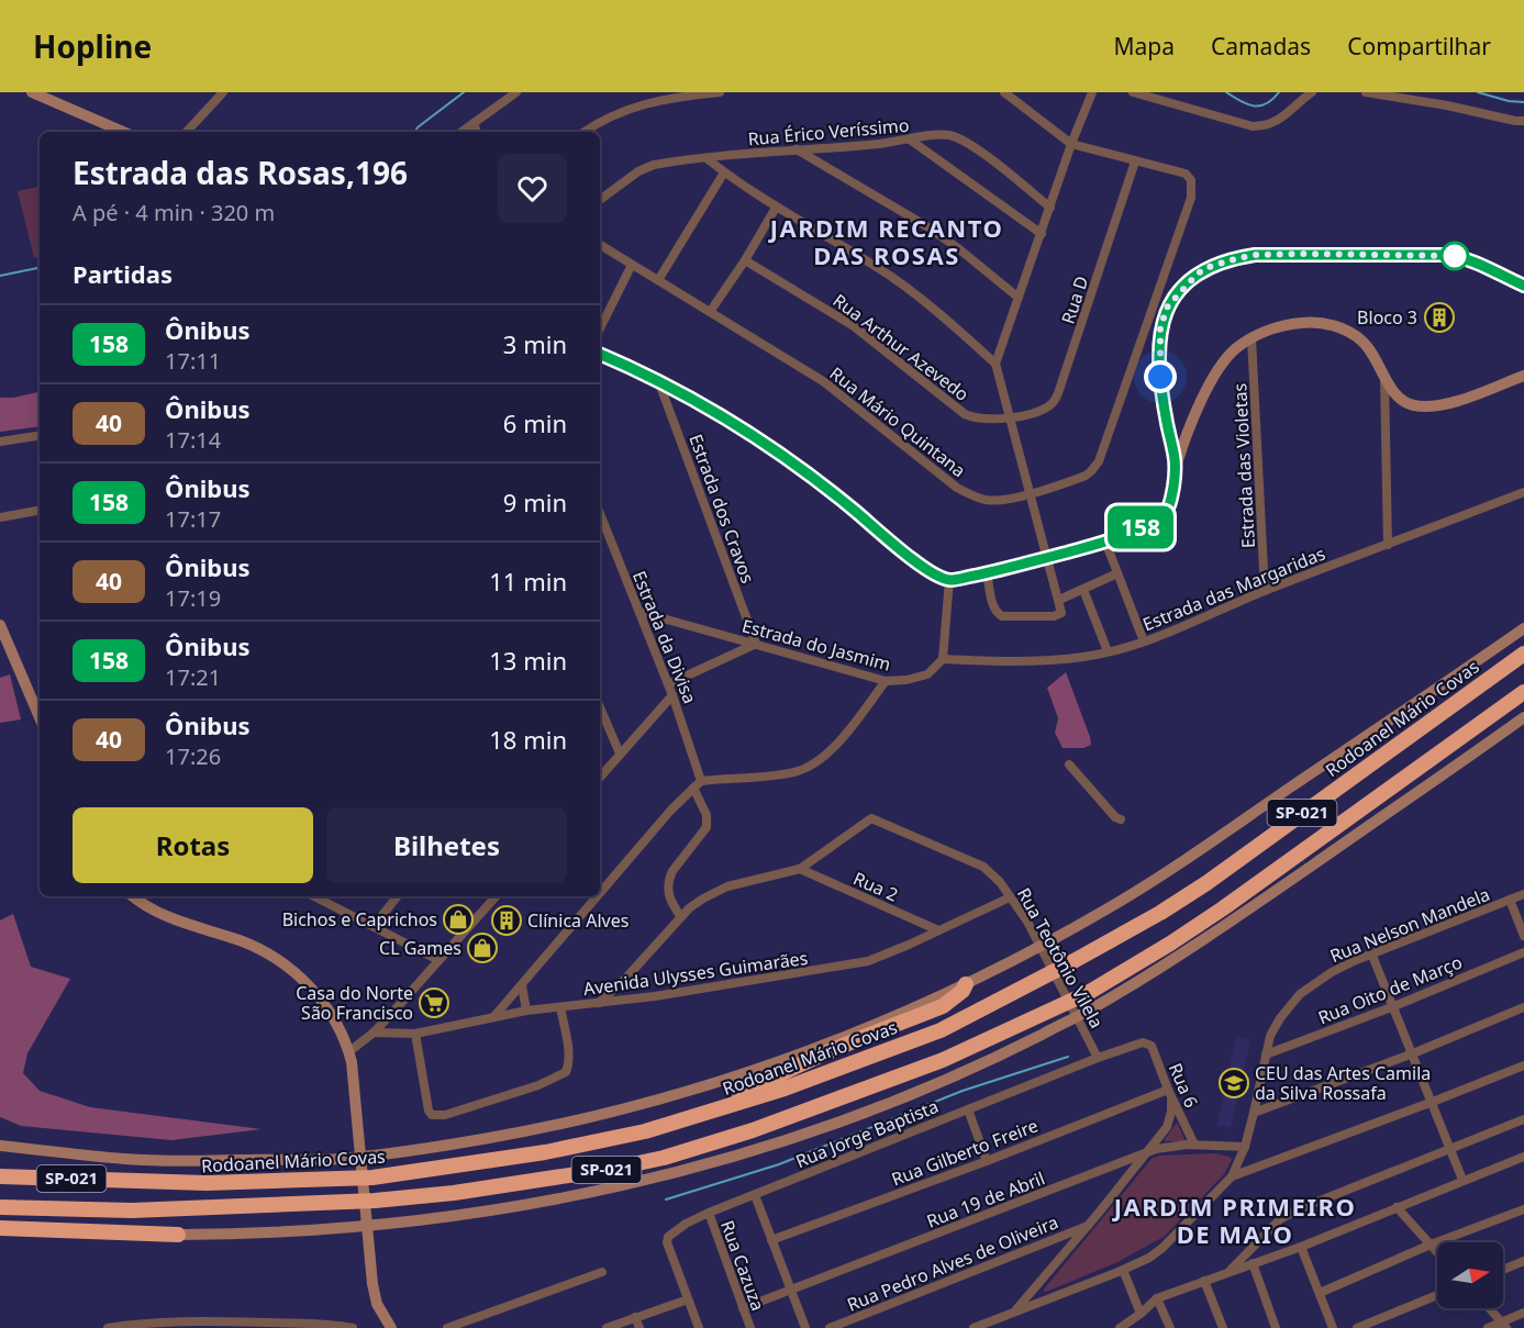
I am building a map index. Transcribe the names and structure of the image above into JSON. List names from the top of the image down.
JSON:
{
  "streets": {
    "highway": ["Rodoanel Mário Covas", "SP-021"],
    "street": [
      "Rua Érico Veríssimo",
      "Rua D",
      "Rua Arthur Azevedo",
      "Rua Mário Quintana",
      "Estrada das Violetas",
      "Estrada dos Cravos",
      "Estrada das Margaridas",
      "Estrada da Divisa",
      "Estrada do Jasmim",
      "Rua 2",
      "Rua Nelson Mandela",
      "Rua Teotônio Vilela",
      "Avenida Ulysses Guimarães",
      "Rua Oito de Março",
      "Rua 6",
      "Rua Jorge Baptista",
      "Rua Gilberto Freire",
      "Rua 19 de Abril",
      "Rua Pedro Alves de Oliveira",
      "Rua Cazuza"
    ]
  },
  "crossings": [
    ["Rua D", "Rua Arthur Azevedo"],
    ["Rua D", "Rua Mário Quintana"],
    ["Estrada das Violetas", "Estrada das Margaridas"],
    ["Estrada dos Cravos", "Estrada do Jasmim"],
    ["Estrada das Margaridas", "Estrada do Jasmim"],
    ["Estrada da Divisa", "Estrada do Jasmim"],
    ["Rua 2", "Rua Teotônio Vilela"],
    ["Rua 2", "Avenida Ulysses Guimarães"],
    ["Rua Nelson Mandela", "Rua Oito de Março"],
    ["Rua Nelson Mandela", "Rua 19 de Abril"],
    ["Rua Teotônio Vilela", "Avenida Ulysses Guimarães"],
    ["Rua Teotônio Vilela", "Rua Jorge Baptista"],
    ["Rua 6", "Rua Jorge Baptista"],
    ["Rua 6", "Rua Gilberto Freire"],
    ["Rua 6", "Rua 19 de Abril"],
    ["Rua Jorge Baptista", "Rua Cazuza"],
    ["Rua 19 de Abril", "Rua Cazuza"]
  ],
  "districts": ["JARDIM RECANTO DAS ROSAS", "JARDIM PRIMEIRO DE MAIO"],
  "places": {
    "building": ["Bloco 3", "Clínica Alves"],
    "shop": ["Bichos e Caprichos", "CL Games"],
    "supermarket": ["Casa do Norte São Francisco"],
    "school or university": ["CEU das Artes Camila da Silva Rossafa"]
  },
  "lines": ["bus line 158"],
  "north": "right",
  "page": {
    "header": "Hopline",
    "nav": ["Mapa", "Camadas", "Compartilhar"],
    "on_map": "158",
    "heading": [
      ["Estrada das Rosas,196", "A pé · 4 min · 320 m"],
      "Partidas"
    ],
    "list": [
      {
        "mark": "158",
        "name": "Ônibus",
        "note": "17:11",
        "value": "3 min"
      },
      {
        "mark": "40",
        "name": "Ônibus",
        "note": "17:14",
        "value": "6 min"
      },
      {
        "mark": "158",
        "name": "Ônibus",
        "note": "17:17",
        "value": "9 min"
      },
      {
        "mark": "40",
        "name": "Ônibus",
        "note": "17:19",
        "value": "11 min"
      },
      {
        "mark": "158",
        "name": "Ônibus",
        "note": "17:21",
        "value": "13 min"
      },
      {
        "mark": "40",
        "name": "Ônibus",
        "note": "17:26",
        "value": "18 min"
      }
    ],
    "buttons": ["Rotas", "Bilhetes"]
  }
}
